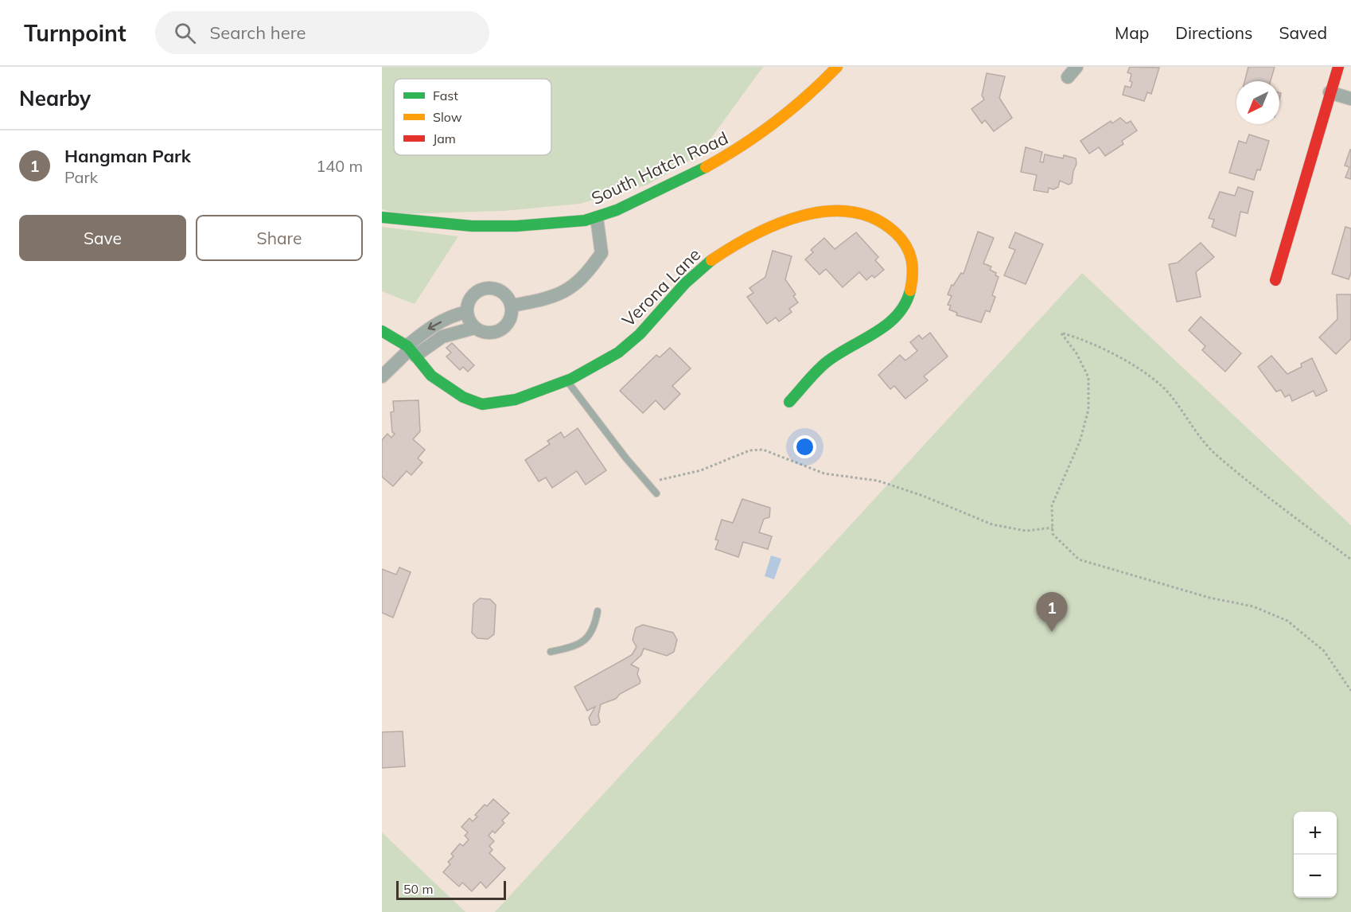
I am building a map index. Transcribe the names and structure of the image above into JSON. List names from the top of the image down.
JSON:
{
  "streets": {
    "street": ["South Hatch Road", "Verona Lane"]
  },
  "legend": ["Fast", "Slow", "Jam"],
  "scale_bar": "50 m",
  "north": "bottom left",
  "page": {
    "header": "Turnpoint",
    "search": "Search here",
    "nav": ["Map", "Directions", "Saved"],
    "heading": "Nearby",
    "list": [
      {
        "mark": "1",
        "name": "Hangman Park",
        "note": "Park",
        "value": "140 m"
      }
    ],
    "buttons": ["Save", "Share"],
    "pins": "1",
    "map_buttons": ["+", "−"],
    "scale": "50 m"
  }
}
